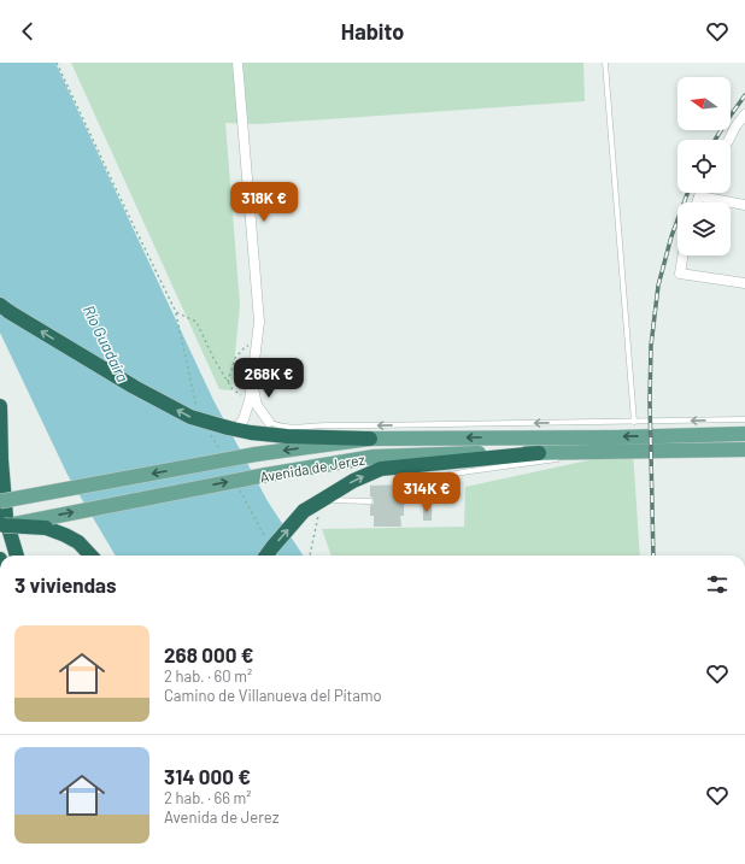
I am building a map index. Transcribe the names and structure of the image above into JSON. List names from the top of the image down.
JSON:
{
  "streets": {
    "main road": ["Avenida de Jerez"]
  },
  "water": ["Río Guadaíra"],
  "north": "left",
  "page": {
    "header": "Habito",
    "price": ["318K €", "268K €", "314K €"],
    "heading": "3 viviendas",
    "list": [
      {
        "name": "268 000 €",
        "note": "2 hab. · 60 m² · Camino de Villanueva del Pítamo"
      },
      {
        "name": "314 000 €",
        "note": "2 hab. · 66 m² · Avenida de Jerez"
      }
    ]
  }
}
